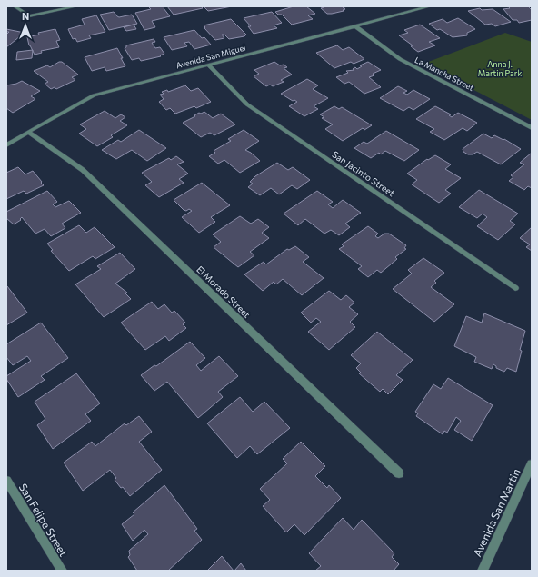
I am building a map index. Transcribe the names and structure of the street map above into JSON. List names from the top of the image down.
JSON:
{
  "streets": {
    "street": [
      "Avenida San Miguel",
      "La Mancha Street",
      "San Jacinto Street",
      "El Morado Street",
      "Avenida San Martin",
      "San Felipe Street"
    ]
  },
  "crossings": [
    ["Avenida San Miguel", "La Mancha Street"],
    ["Avenida San Miguel", "San Jacinto Street"],
    ["Avenida San Miguel", "El Morado Street"]
  ],
  "parks": ["Anna J. Martin Park"],
  "north": "top"
}
